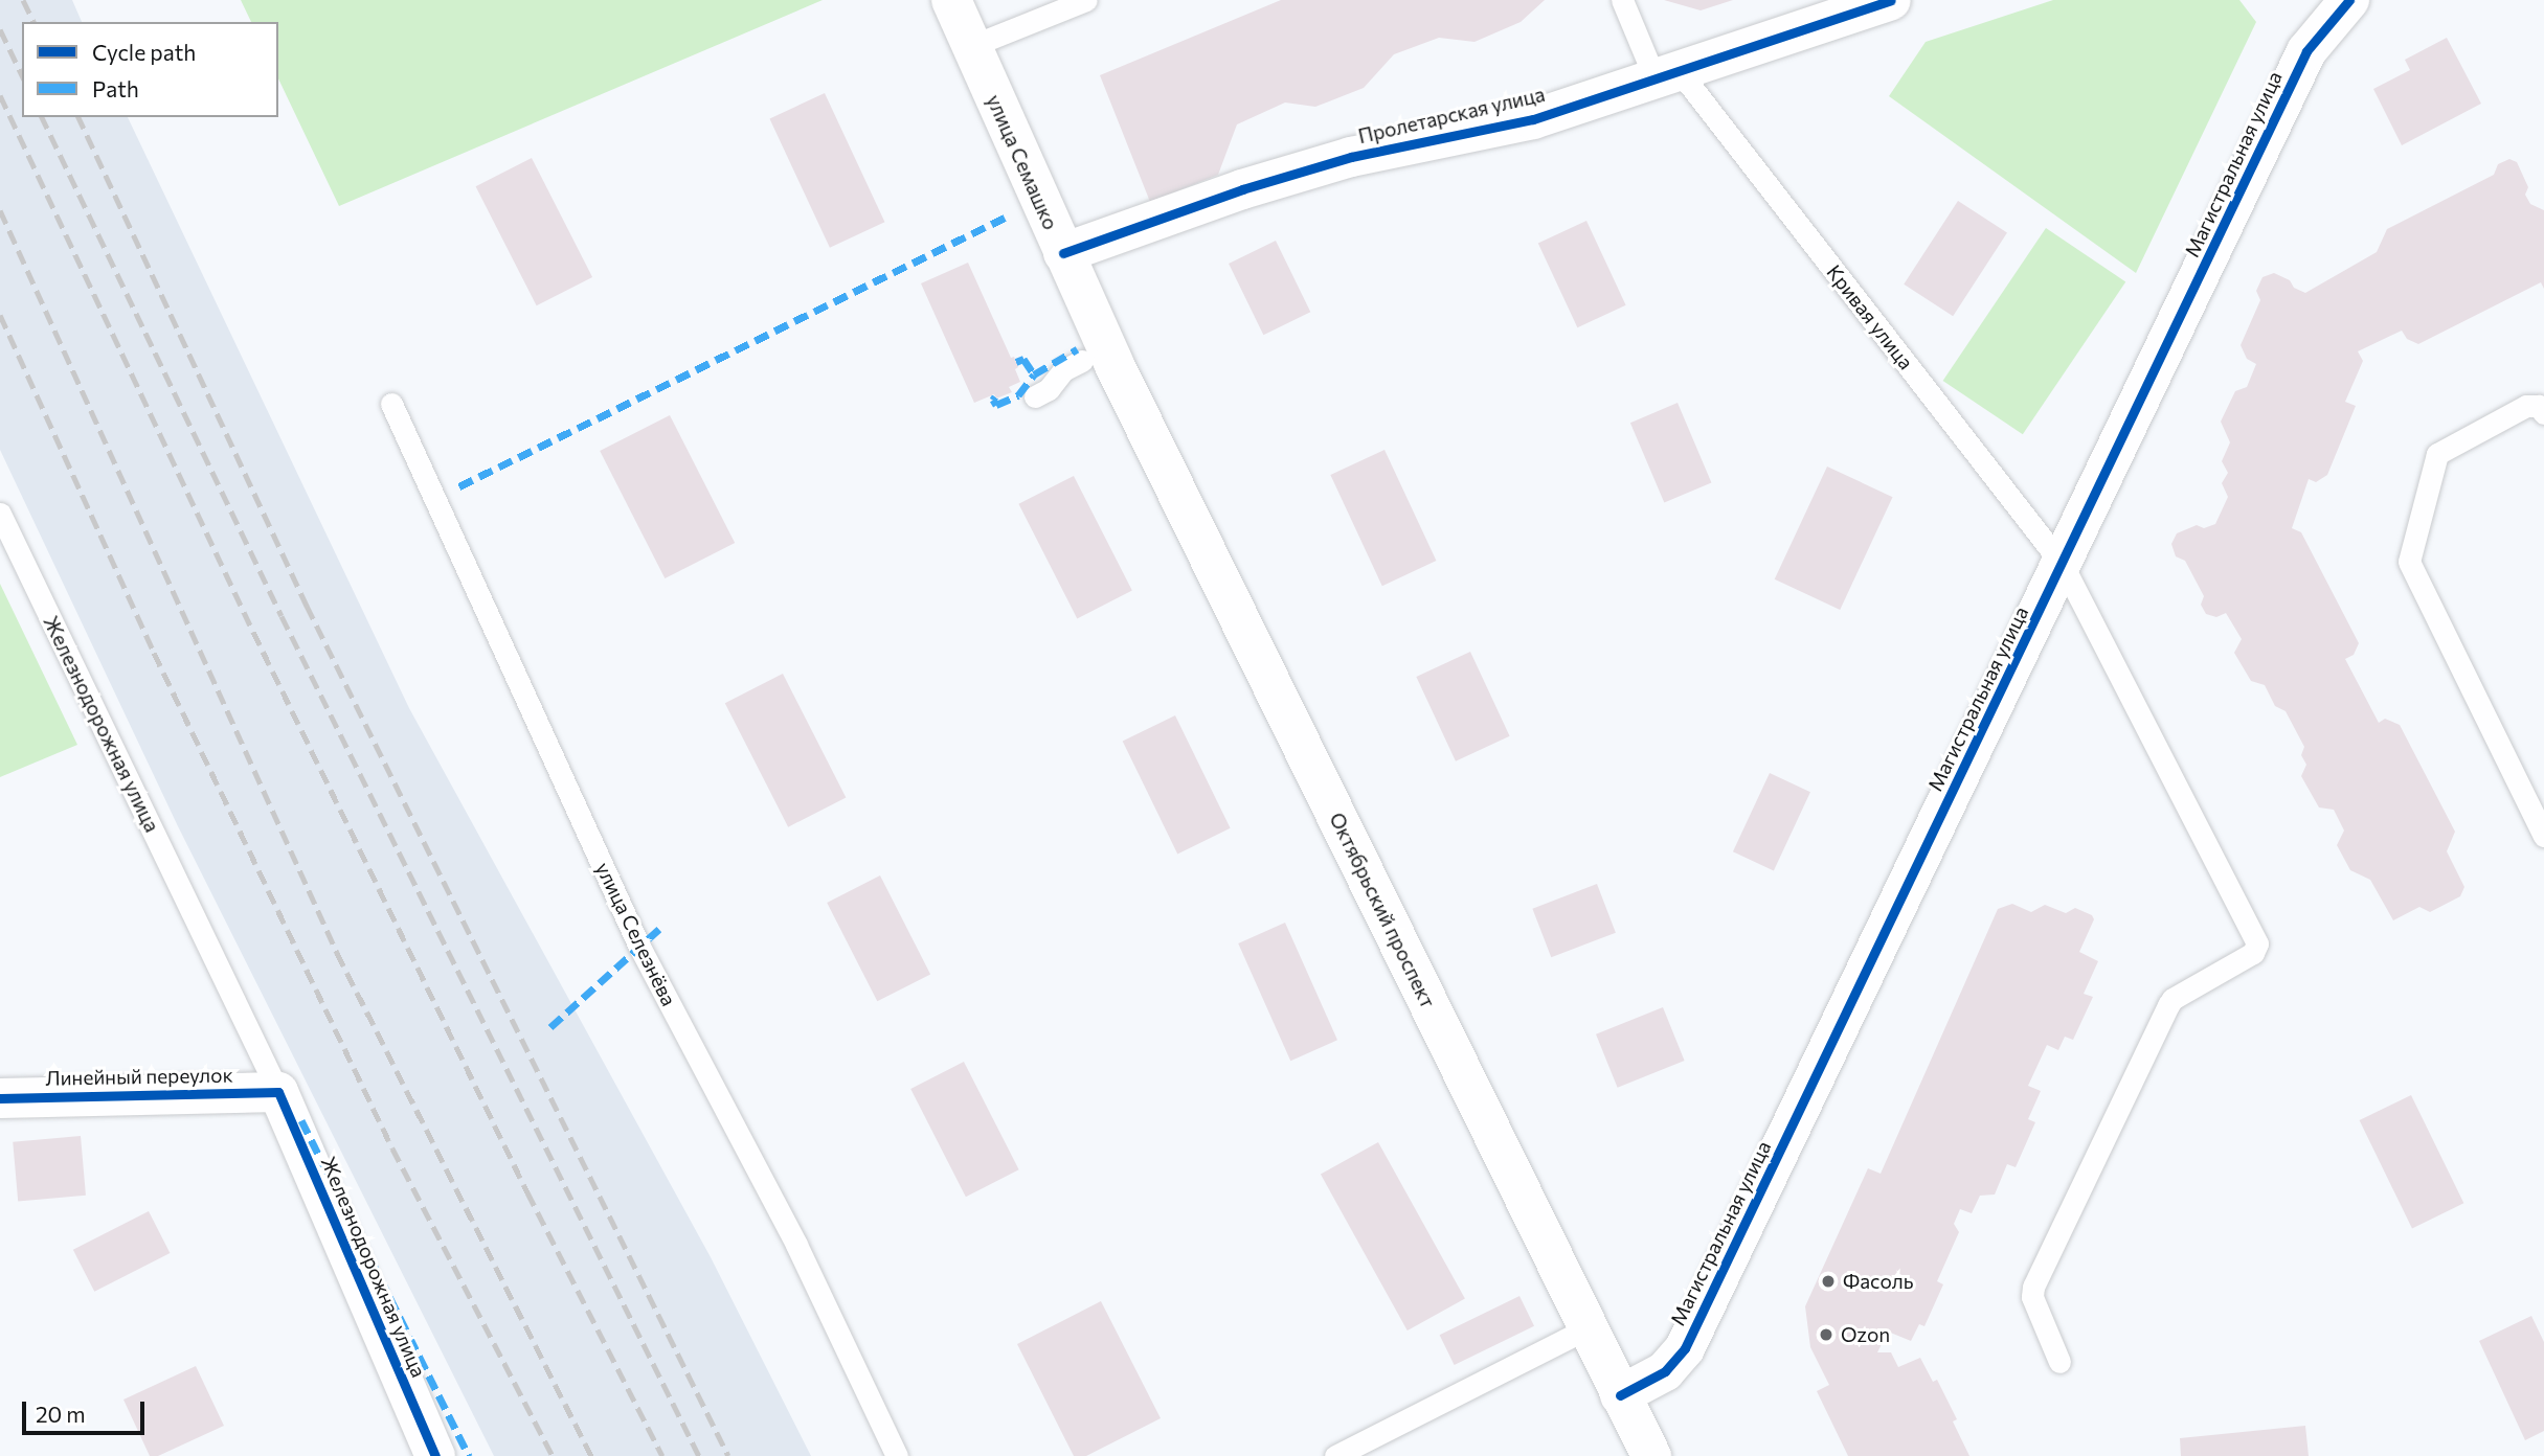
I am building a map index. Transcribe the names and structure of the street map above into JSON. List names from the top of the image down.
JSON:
{
  "streets": {
    "street": [
      "Пролетарская улица",
      "улица Семашко",
      "Магистральная улица",
      "Железнодорожная улица",
      "Октябрьский проспект",
      "Линейный переулок"
    ],
    "lane": ["Кривая улица", "улица Селезнёва"]
  },
  "crossings": [
    ["Пролетарская улица", "улица Семашко"],
    ["Пролетарская улица", "Кривая улица"],
    ["улица Семашко", "Октябрьский проспект"],
    ["Магистральная улица", "Кривая улица"],
    ["Магистральная улица", "Октябрьский проспект"],
    ["Железнодорожная улица", "Линейный переулок"]
  ],
  "places": ["Фасоль", "Ozon"],
  "legend": ["Cycle path", "Path"],
  "scale_bar": "20 m"
}
